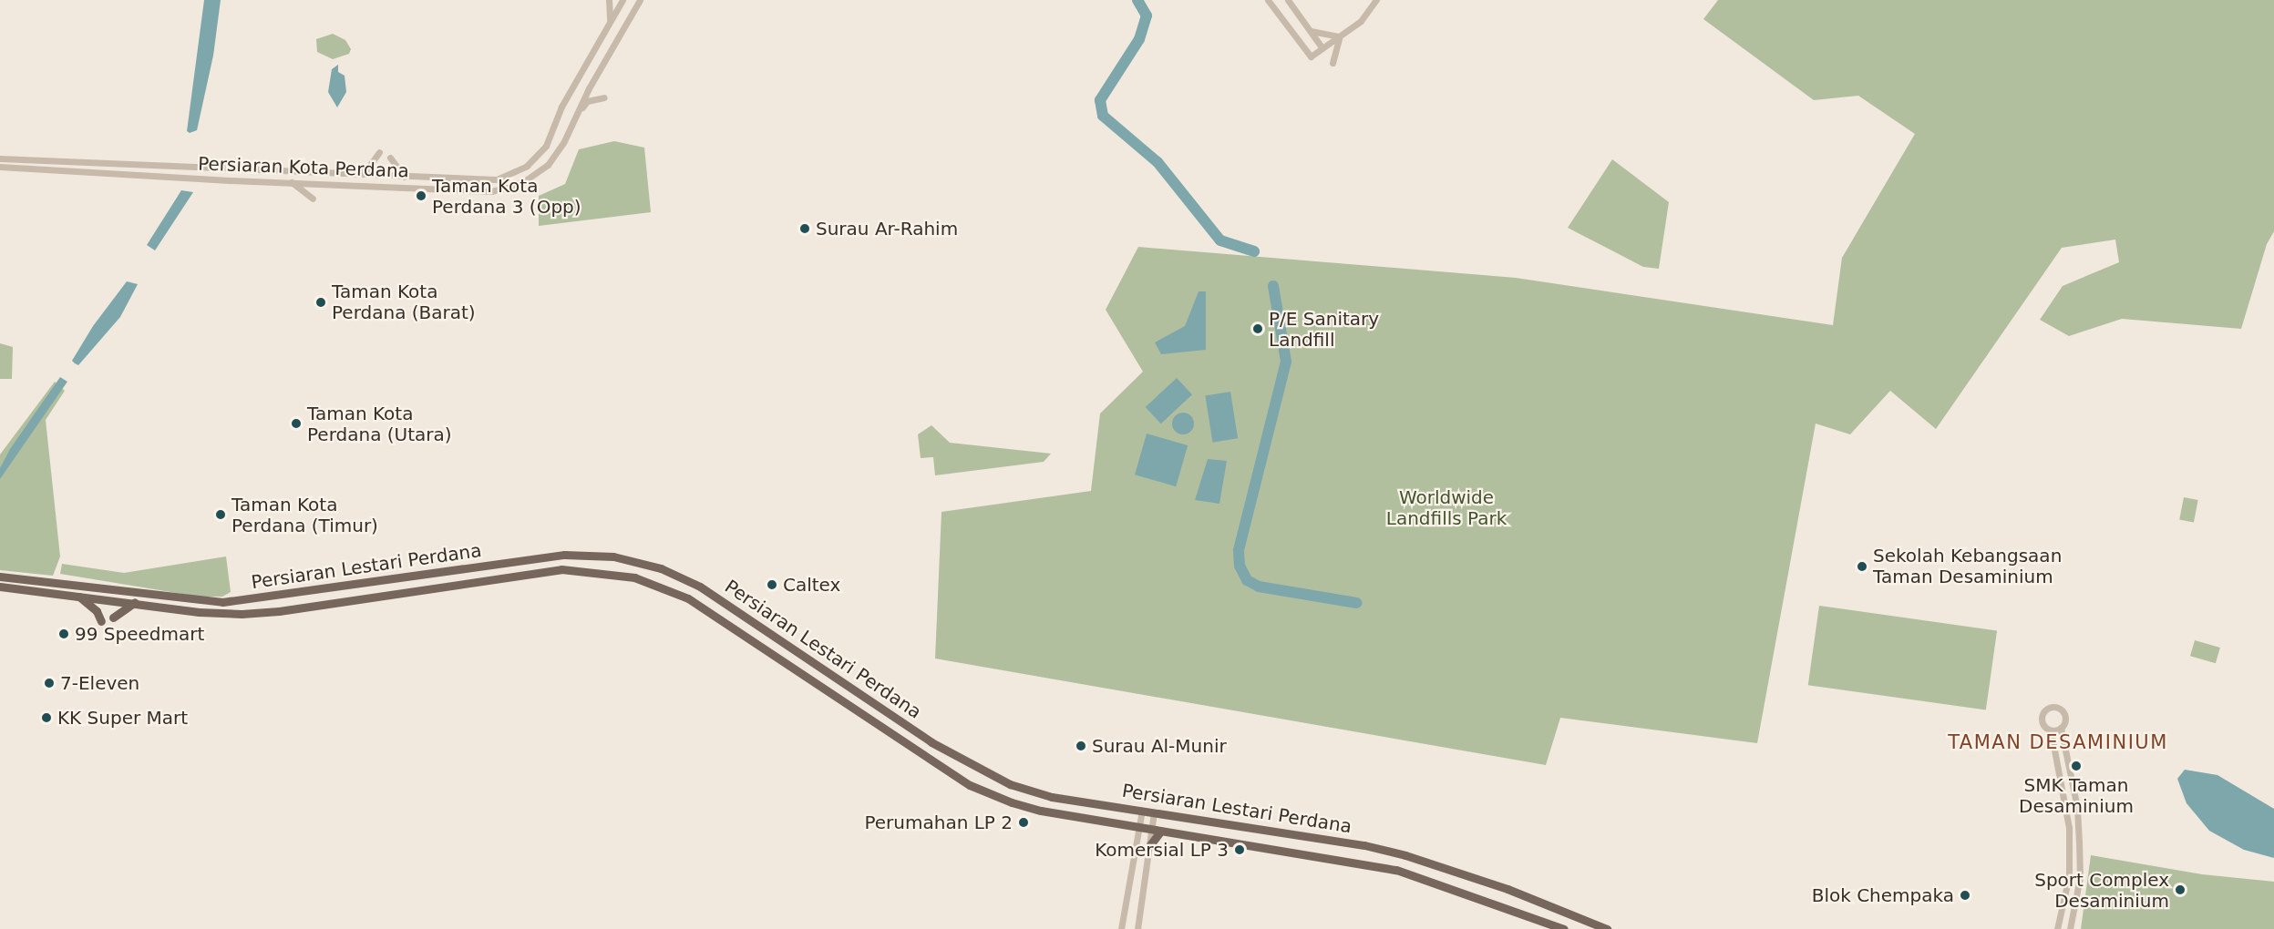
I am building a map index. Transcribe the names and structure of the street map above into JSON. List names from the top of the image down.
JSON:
{
  "streets": {
    "main road": ["Persiaran Lestari Perdana"],
    "street": ["Persiaran Kota Perdana"]
  },
  "districts": ["TAMAN DESAMINIUM"],
  "parks": ["Worldwide Landfills Park"],
  "places": [
    "Taman Kota Perdana 3 (Opp)",
    "Surau Ar-Rahim",
    "Taman Kota Perdana (Barat)",
    "P/E Sanitary Landfill",
    "Taman Kota Perdana (Utara)",
    "Taman Kota Perdana (Timur)",
    "Sekolah Kebangsaan Taman Desaminium",
    "Caltex",
    "99 Speedmart",
    "7-Eleven",
    "KK Super Mart",
    "Surau Al-Munir",
    "SMK Taman Desaminium",
    "Perumahan LP 2",
    "Komersial LP 3",
    "Sport Complex Desaminium",
    "Blok Chempaka"
  ]
}
